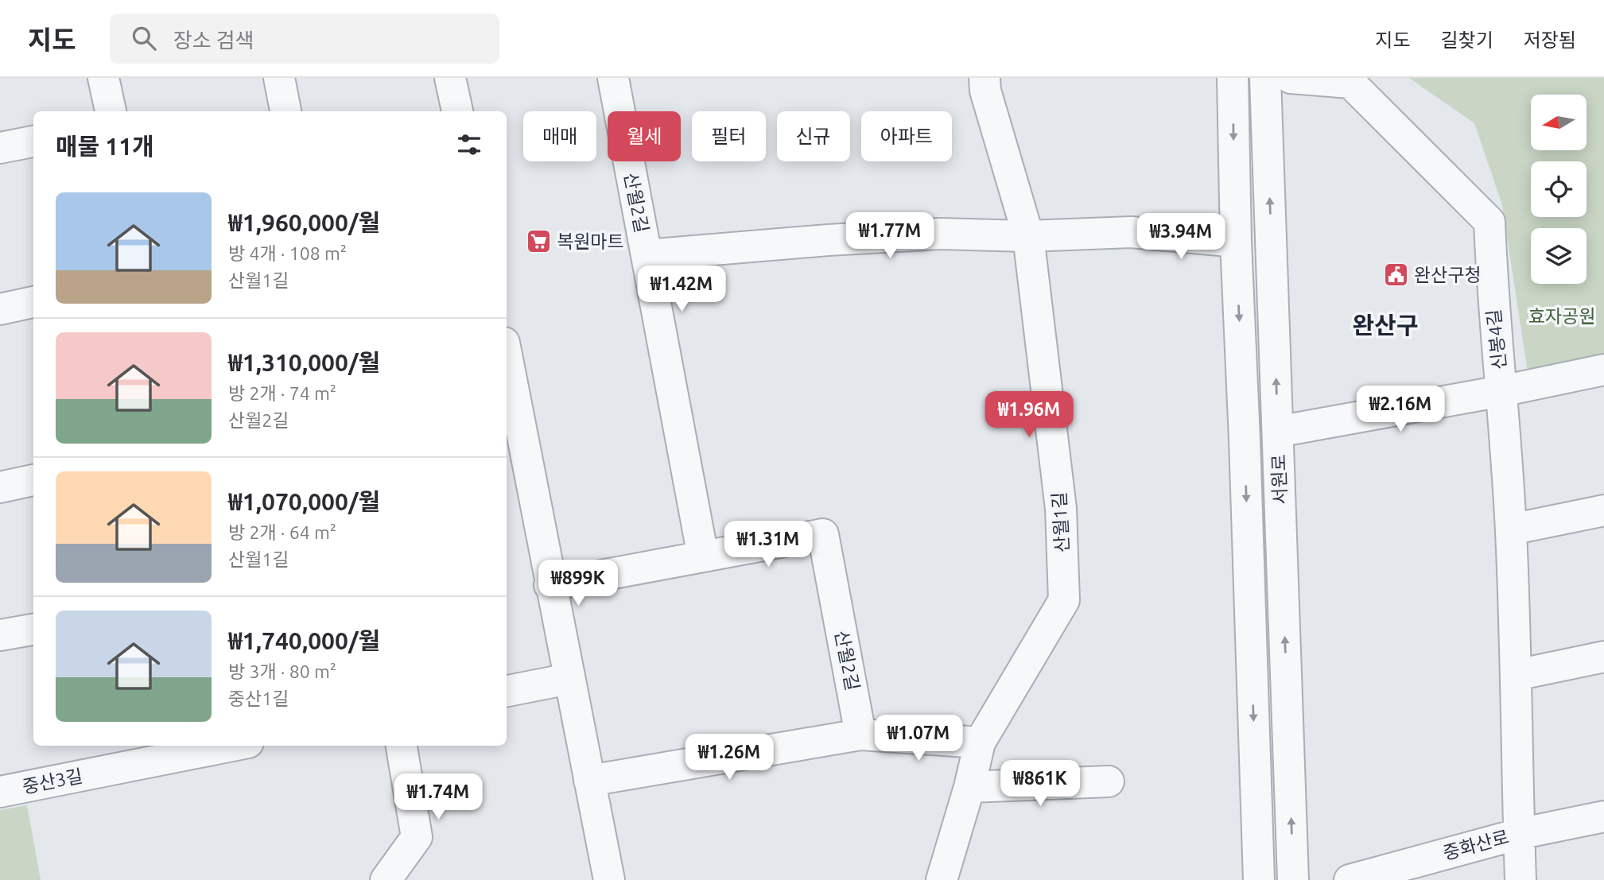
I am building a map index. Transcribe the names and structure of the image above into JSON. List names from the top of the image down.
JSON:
{
  "streets": {
    "street": [
      "산월2길",
      "신봉4길",
      "서원로",
      "산월1길",
      "중산3길",
      "중화산로"
    ]
  },
  "crossings": [
    ["신봉4길", "중화산로"]
  ],
  "districts": ["완산구"],
  "parks": ["효자공원"],
  "places": {
    "supermarket": ["복원마트"],
    "public building": ["완산구청"]
  },
  "north": "left",
  "page": {
    "header": "지도",
    "search": "장소 검색",
    "nav": ["지도", "길찾기", "저장됨"],
    "chip": [
      "매매",
      "월세",
      "필터",
      "신규",
      "아파트"
    ],
    "heading": "매물 11개",
    "list": [
      {
        "name": "₩1,960,000/월",
        "note": "방 4개 · 108 m² · 산월1길"
      },
      {
        "name": "₩1,310,000/월",
        "note": "방 2개 · 74 m² · 산월2길"
      },
      {
        "name": "₩1,070,000/월",
        "note": "방 2개 · 64 m² · 산월1길"
      },
      {
        "name": "₩1,740,000/월",
        "note": "방 3개 · 80 m² · 중산1길"
      }
    ],
    "price": [
      "₩1.77M",
      "₩3.94M",
      "₩1.42M",
      "₩2.16M",
      "₩1.96M",
      "₩1.31M",
      "₩899K",
      "₩1.07M",
      "₩1.26M",
      "₩861K",
      "₩1.74M"
    ]
  }
}
